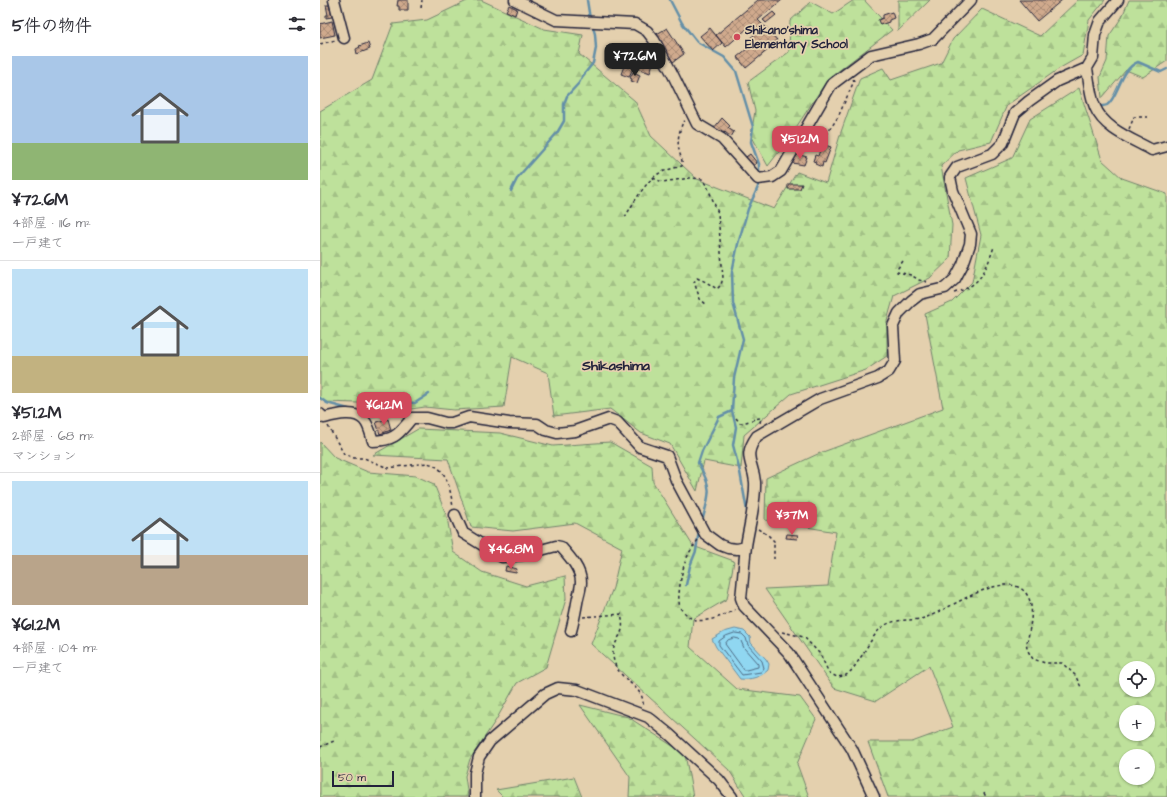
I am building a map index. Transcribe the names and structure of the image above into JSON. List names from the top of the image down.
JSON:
{
  "districts": ["Shikashima"],
  "places": ["Shikano'shima Elementary School"],
  "scale_bar": "50 m",
  "page": {
    "heading": "5件の物件",
    "price": [
      "¥72.6M",
      "¥51.2M",
      "¥61.2M",
      "¥37M",
      "¥46.8M"
    ],
    "list": [
      {
        "name": "¥72.6M",
        "note": "4部屋 · 116 m² · 一戸建て"
      },
      {
        "name": "¥51.2M",
        "note": "2部屋 · 68 m² · マンション"
      },
      {
        "name": "¥61.2M",
        "note": "4部屋 · 104 m² · 一戸建て"
      }
    ],
    "map_buttons": ["+", "−"],
    "scale": "50 m"
  }
}
